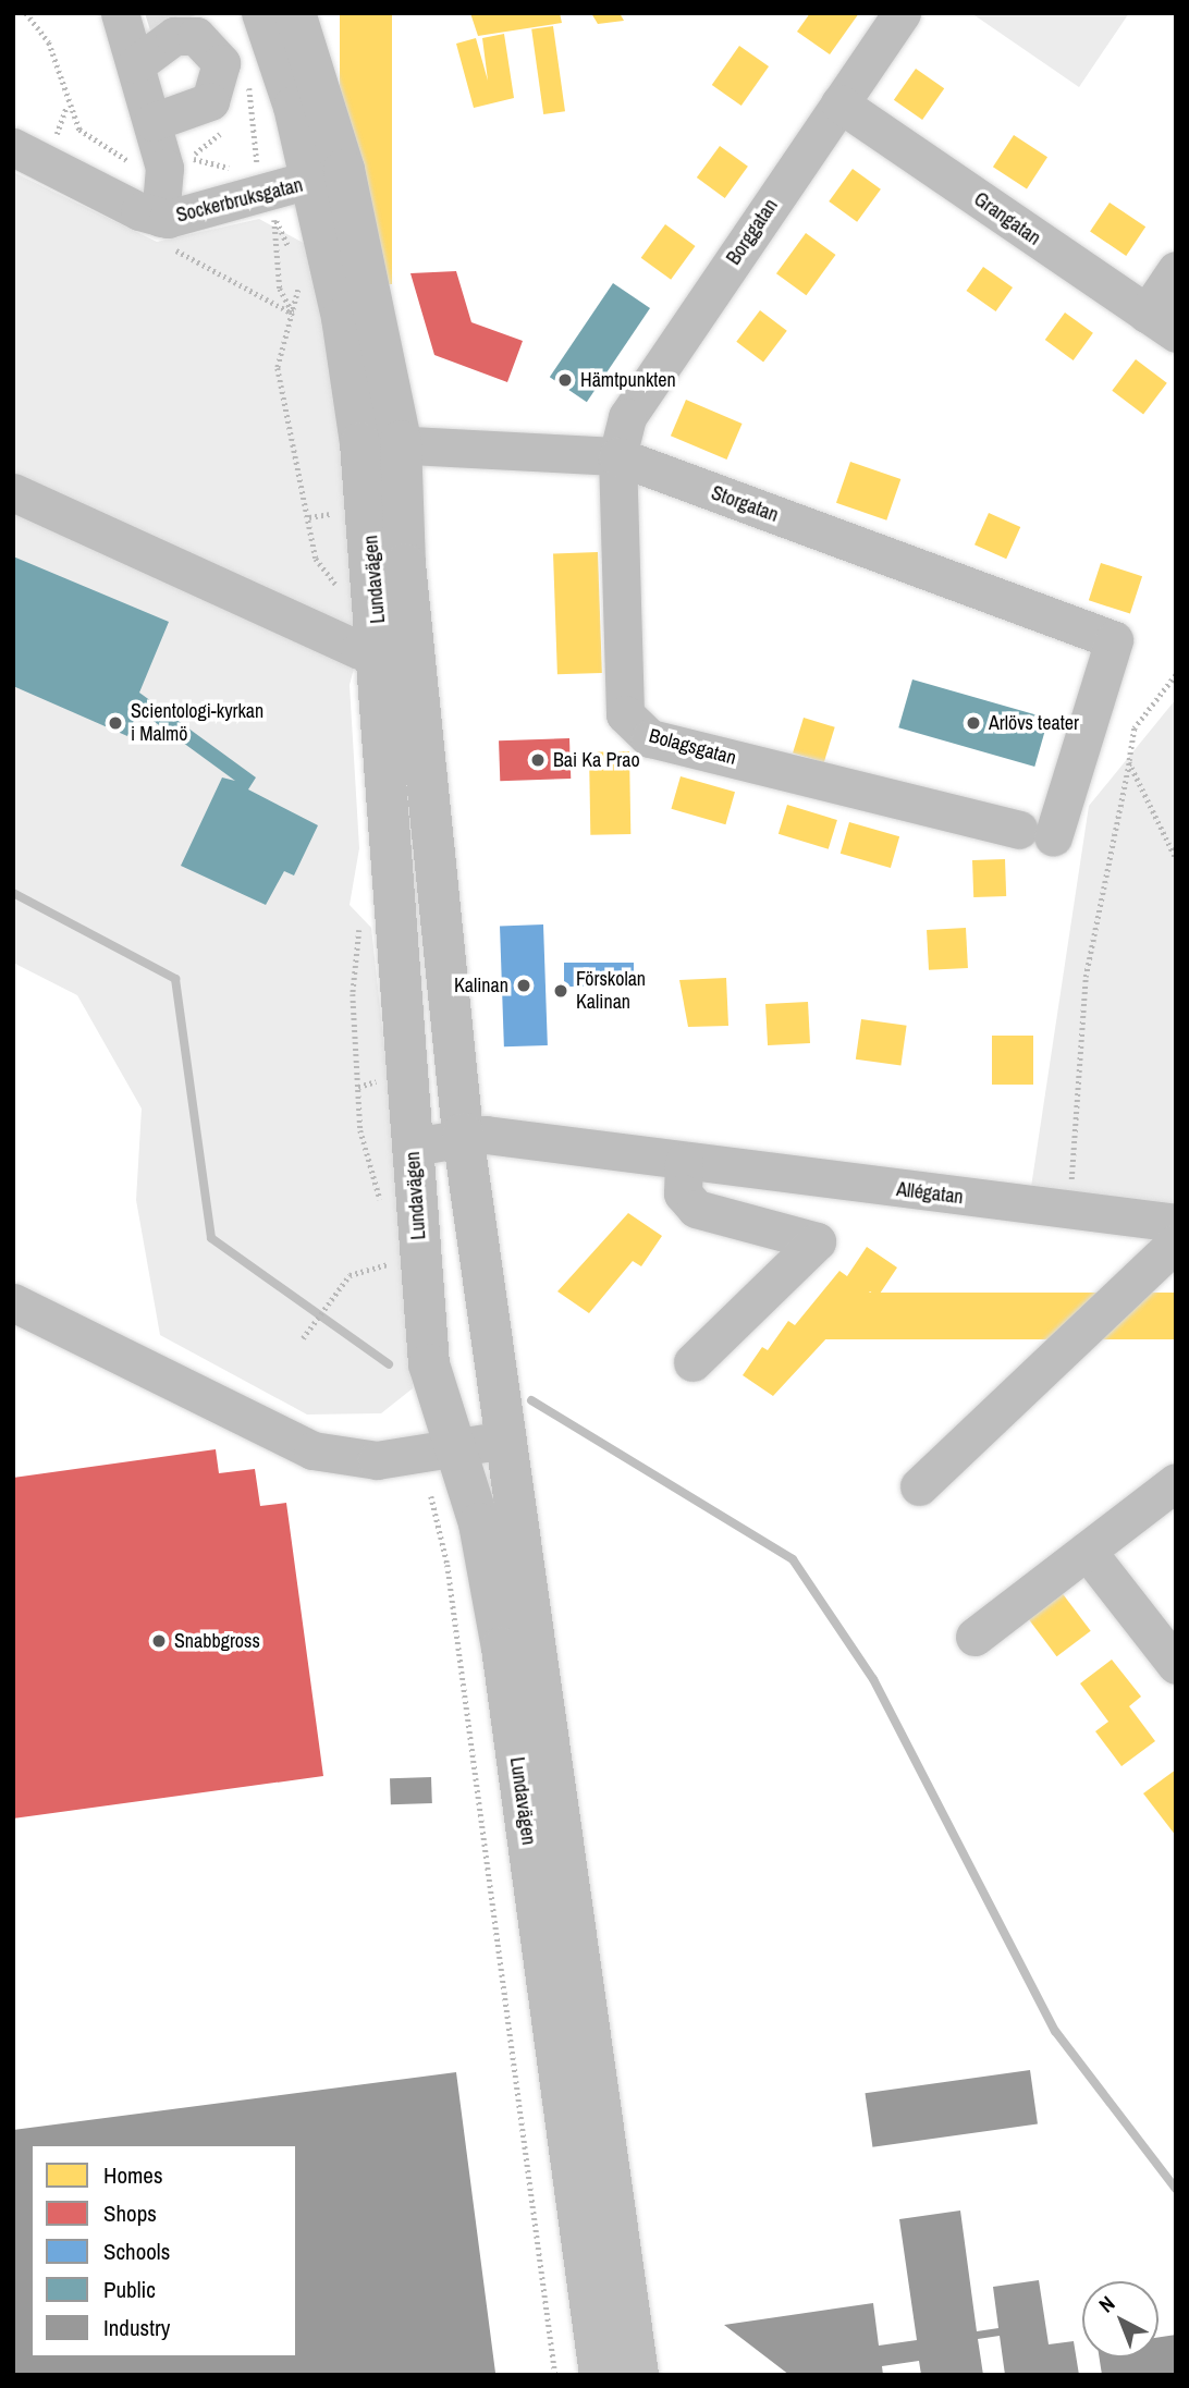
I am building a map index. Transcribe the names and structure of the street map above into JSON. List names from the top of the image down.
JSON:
{
  "streets": {
    "main road": ["Lundavägen"],
    "street": [
      "Sockerbruksgatan",
      "Grangatan",
      "Borggatan",
      "Storgatan",
      "Bolagsgatan",
      "Allégatan"
    ]
  },
  "crossings": [
    ["Sockerbruksgatan", "Lundavägen"],
    ["Grangatan", "Borggatan"],
    ["Borggatan", "Storgatan"],
    ["Borggatan", "Bolagsgatan"],
    ["Storgatan", "Lundavägen"],
    ["Storgatan", "Bolagsgatan"],
    ["Lundavägen", "Allégatan"]
  ],
  "places": [
    "Hämtpunkten",
    "Scientologi-kyrkan i Malmö",
    "Arlövs teater",
    "Bai Ka Prao",
    "Kalinan",
    "Förskolan Kalinan",
    "Snabbgross"
  ],
  "legend": [
    "Homes",
    "Shops",
    "Schools",
    "Public",
    "Industry"
  ],
  "north": "top left"
}
